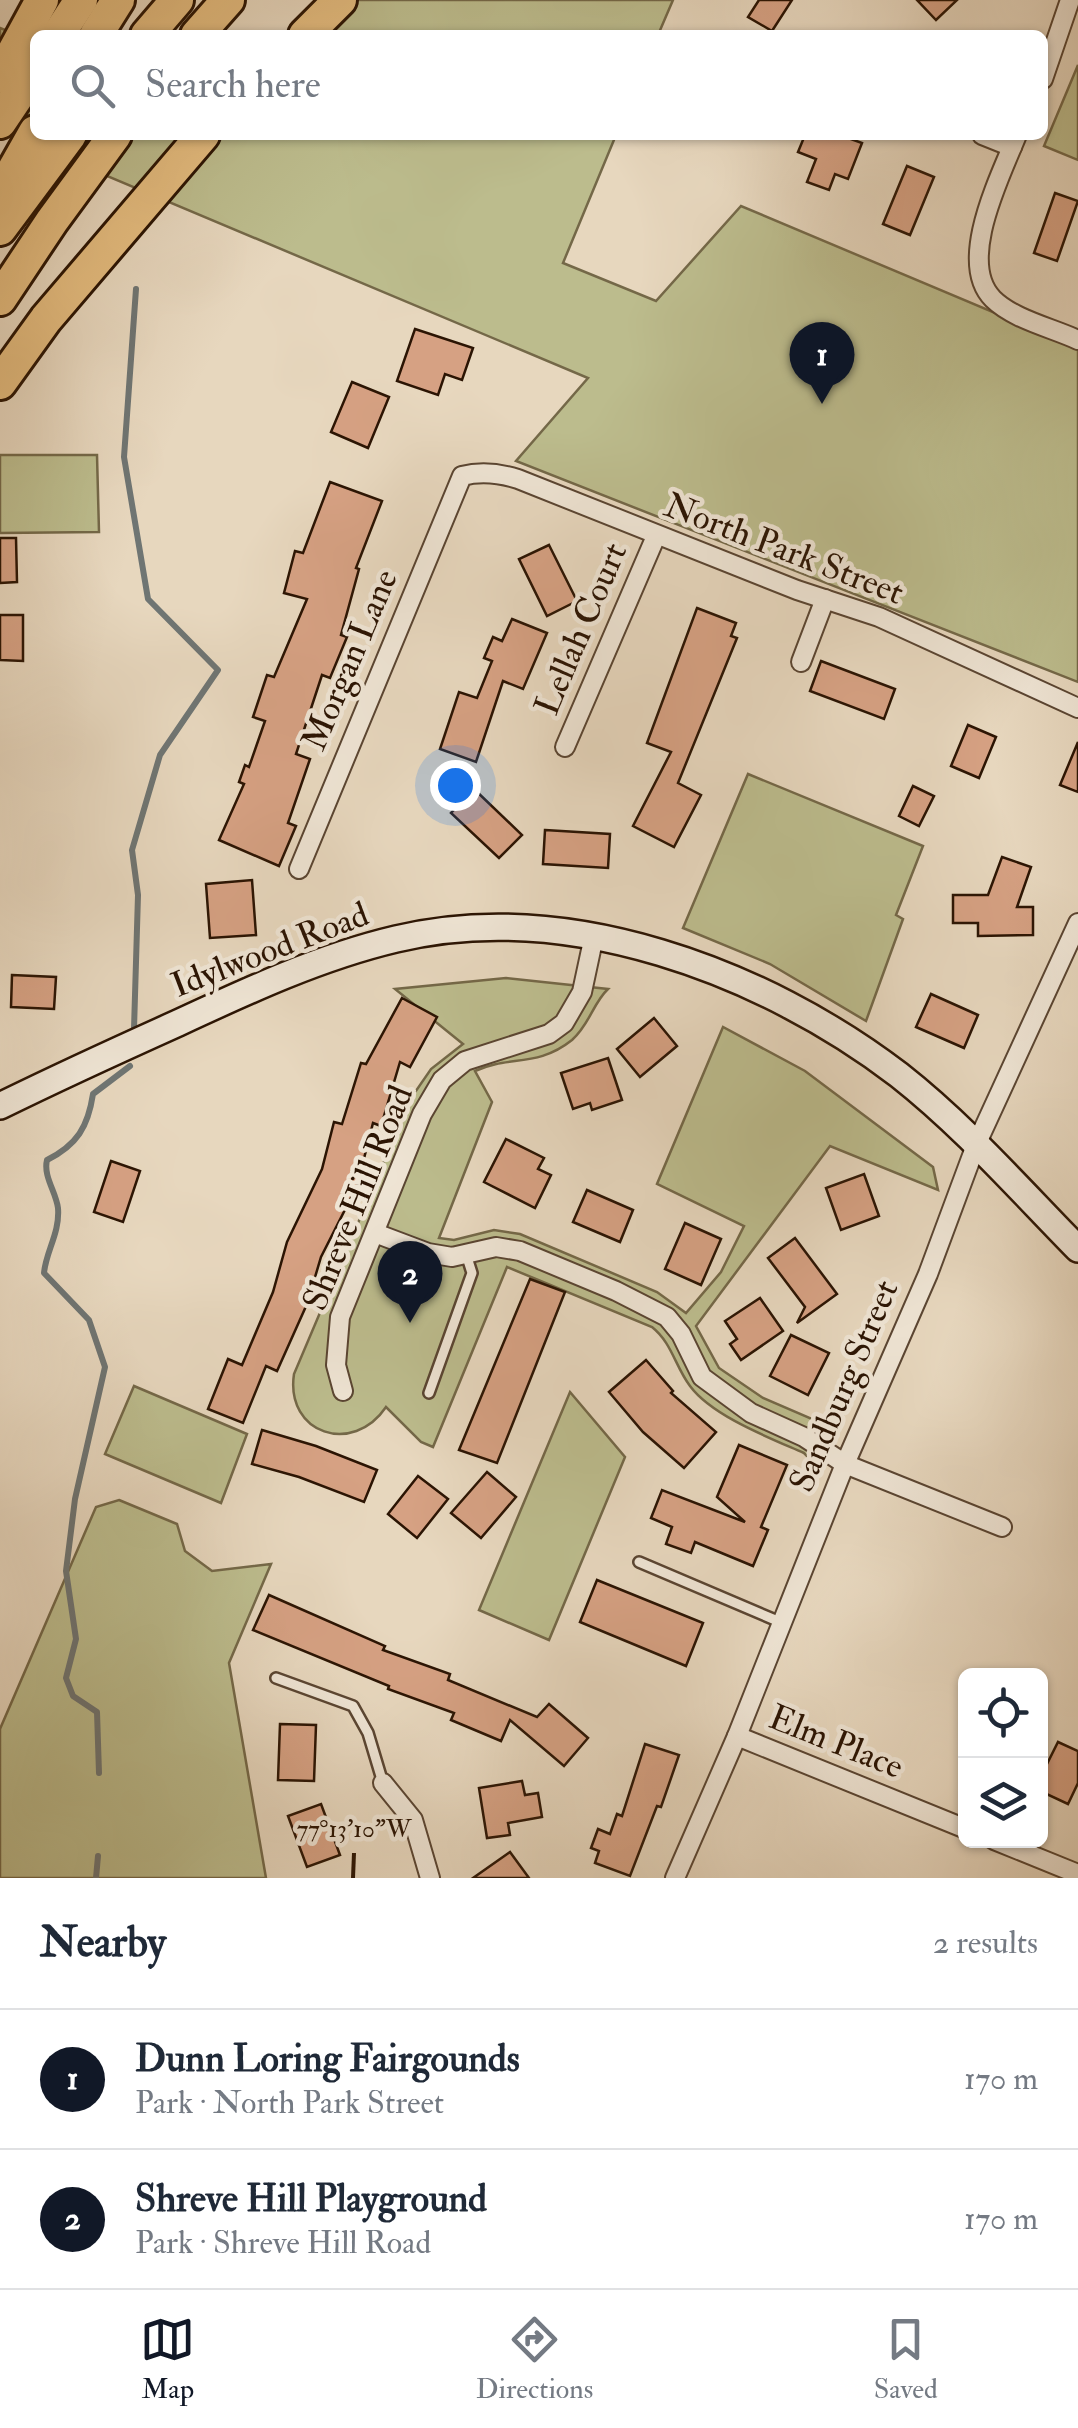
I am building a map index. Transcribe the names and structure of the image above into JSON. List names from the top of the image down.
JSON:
{
  "streets": {
    "main road": ["Idylwood Road"],
    "street": [
      "North Park Street",
      "Lellah Court",
      "Morgan Lane",
      "Shreve Hill Road",
      "Sandburg Street",
      "Elm Place"
    ]
  },
  "crossings": [
    ["North Park Street", "Lellah Court"],
    ["North Park Street", "Morgan Lane"],
    ["Idylwood Road", "Shreve Hill Road"],
    ["Idylwood Road", "Sandburg Street"],
    ["Sandburg Street", "Elm Place"]
  ],
  "page": {
    "search": "Search here",
    "pins": ["1", "2"],
    "heading": ["Nearby", "2 results"],
    "list": [
      {
        "mark": "1",
        "name": "Dunn Loring Fairgounds",
        "note": "Park · North Park Street",
        "value": "170 m"
      },
      {
        "mark": "2",
        "name": "Shreve Hill Playground",
        "note": "Park · Shreve Hill Road",
        "value": "170 m"
      }
    ],
    "nav": ["Map", "Directions", "Saved"]
  },
  "coordinates": ["77°13'10\"W"]
}
